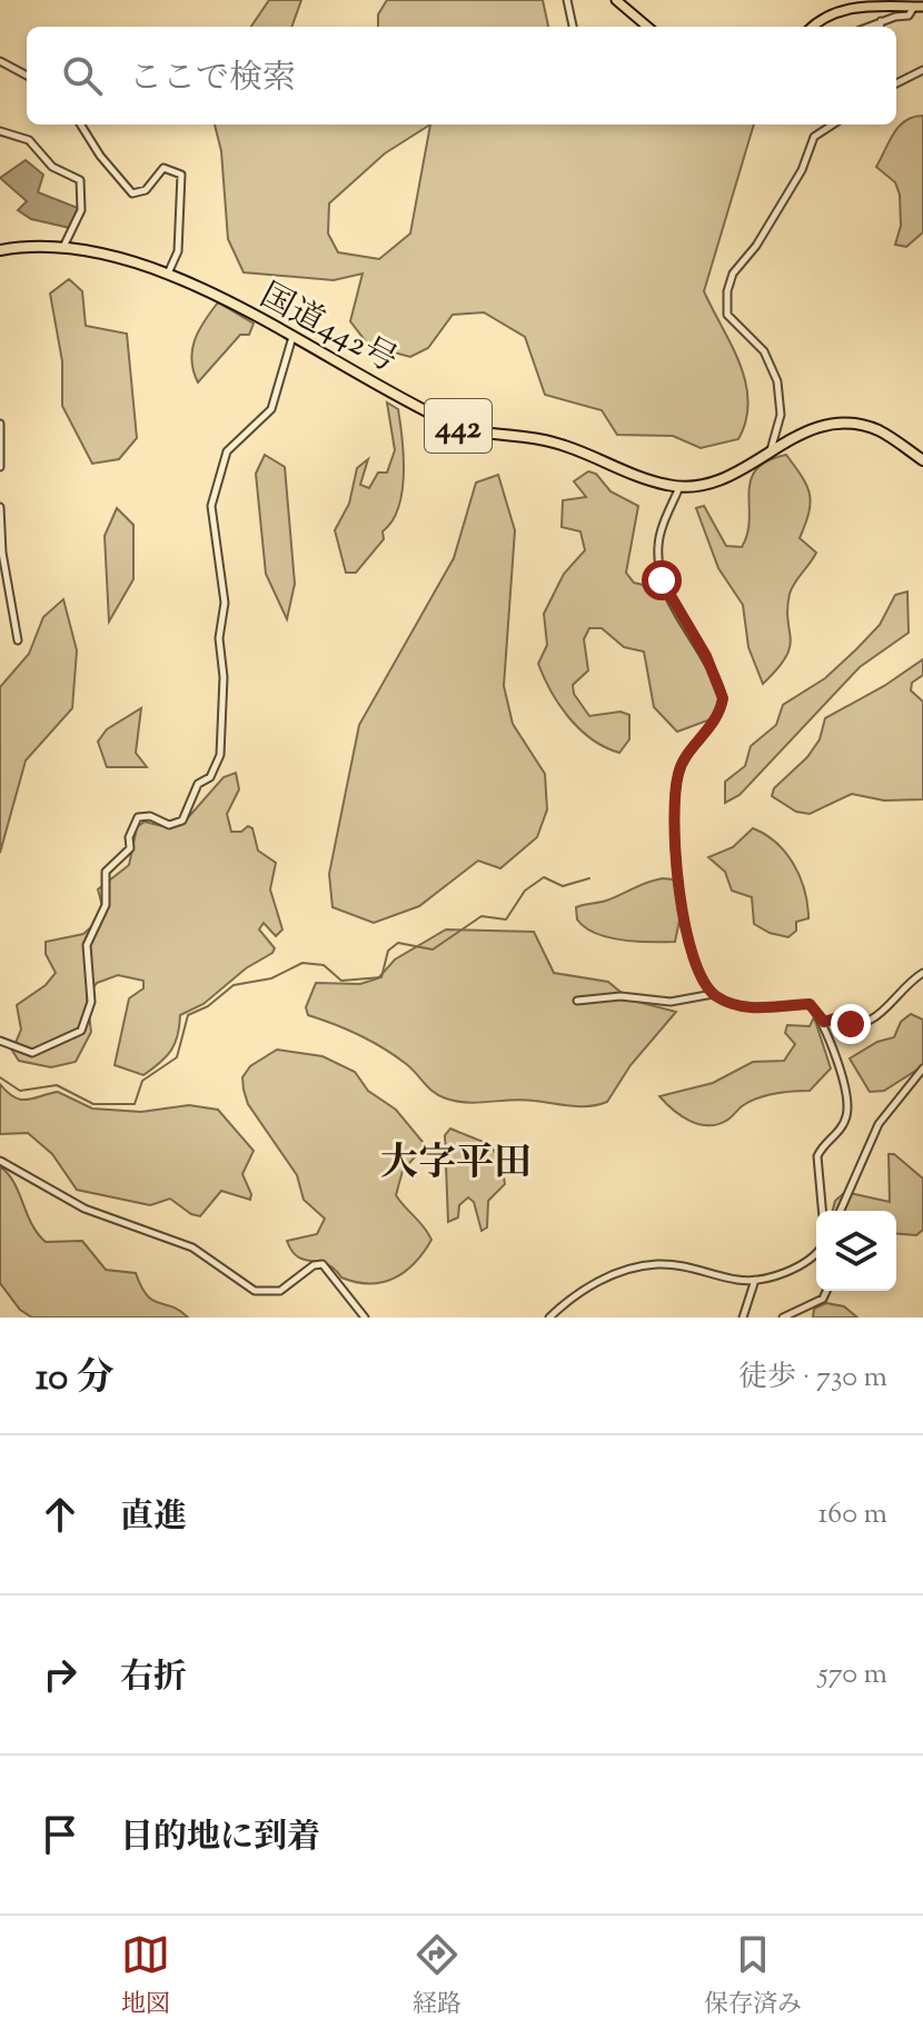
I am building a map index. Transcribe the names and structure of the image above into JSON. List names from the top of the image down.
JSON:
{
  "streets": {
    "highway": ["国道442号", "442"]
  },
  "districts": ["大字平田"],
  "page": {
    "search": "ここで検索",
    "heading": ["10 分", "徒歩 · 730 m"],
    "list": [
      ["直進", "160 m"],
      ["右折", "570 m"],
      "目的地に到着"
    ],
    "nav": ["地図", "経路", "保存済み"]
  }
}
